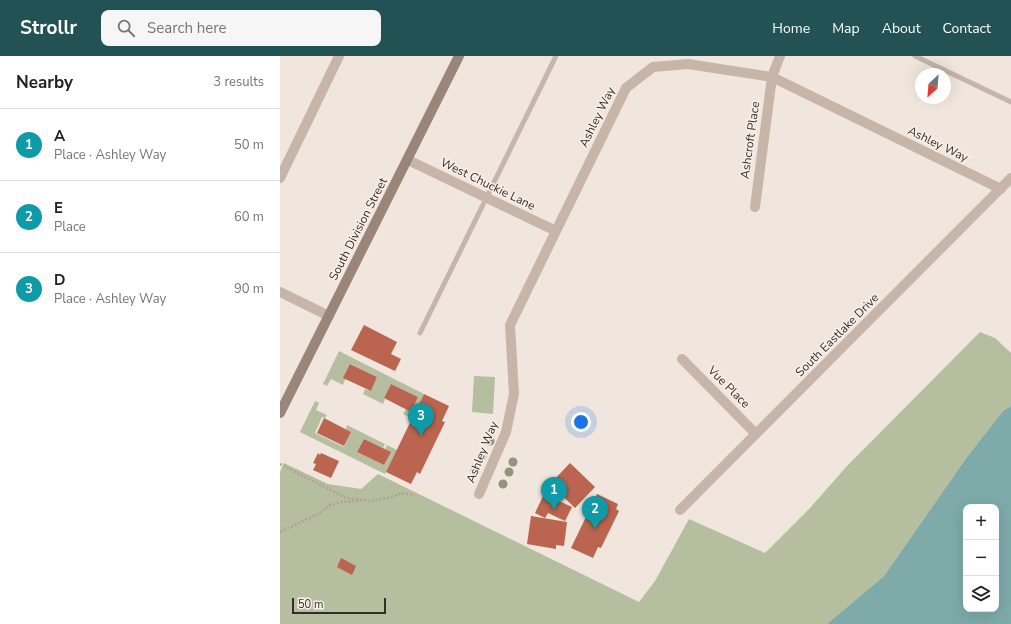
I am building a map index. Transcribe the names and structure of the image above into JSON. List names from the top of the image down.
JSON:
{
  "streets": {
    "main road": ["South Division Street"],
    "street": [
      "Ashley Way",
      "Ashcroft Place",
      "West Chuckie Lane",
      "South Eastlake Drive",
      "Vue Place"
    ]
  },
  "crossings": [
    ["Ashley Way", "Ashcroft Place"],
    ["Ashley Way", "West Chuckie Lane"],
    ["Ashley Way", "South Eastlake Drive"],
    ["West Chuckie Lane", "South Division Street"],
    ["South Eastlake Drive", "Vue Place"]
  ],
  "scale_bar": "50 m",
  "north": "bottom left",
  "page": {
    "header": "Strollr",
    "search": "Search here",
    "nav": [
      "Home",
      "Map",
      "About",
      "Contact"
    ],
    "heading": ["Nearby", "3 results"],
    "list": [
      {
        "mark": "1",
        "name": "A",
        "note": "Place · Ashley Way",
        "value": "50 m"
      },
      {
        "mark": "2",
        "name": "E",
        "note": "Place",
        "value": "60 m"
      },
      {
        "mark": "3",
        "name": "D",
        "note": "Place · Ashley Way",
        "value": "90 m"
      }
    ],
    "pins": ["3", "1", "2"],
    "map_buttons": ["+", "−"],
    "scale": "50 m"
  }
}
